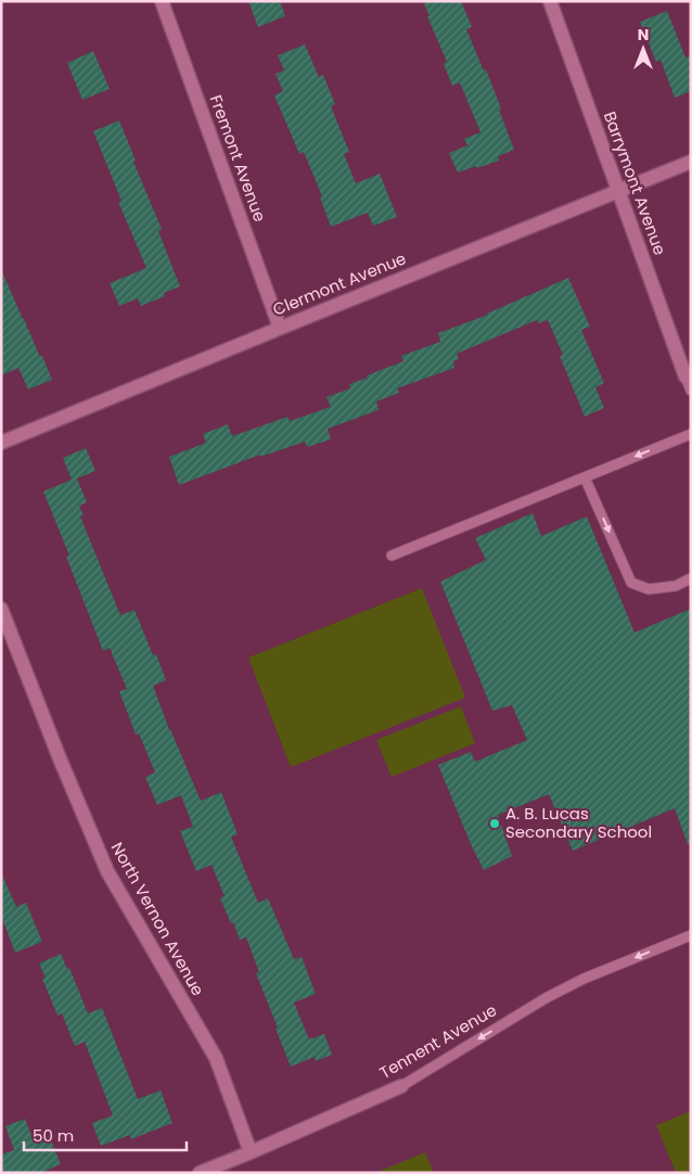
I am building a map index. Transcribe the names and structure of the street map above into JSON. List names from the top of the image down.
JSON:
{
  "streets": {
    "street": [
      "Fremont Avenue",
      "Barrymont Avenue",
      "Clermont Avenue",
      "North Vernon Avenue",
      "Tennent Avenue"
    ]
  },
  "crossings": [
    ["Fremont Avenue", "Clermont Avenue"],
    ["Barrymont Avenue", "Clermont Avenue"],
    ["North Vernon Avenue", "Tennent Avenue"]
  ],
  "one_way": ["Tennent Avenue"],
  "places": ["A. B. Lucas Secondary School"],
  "scale_bar": "50 m",
  "north": "top"
}
